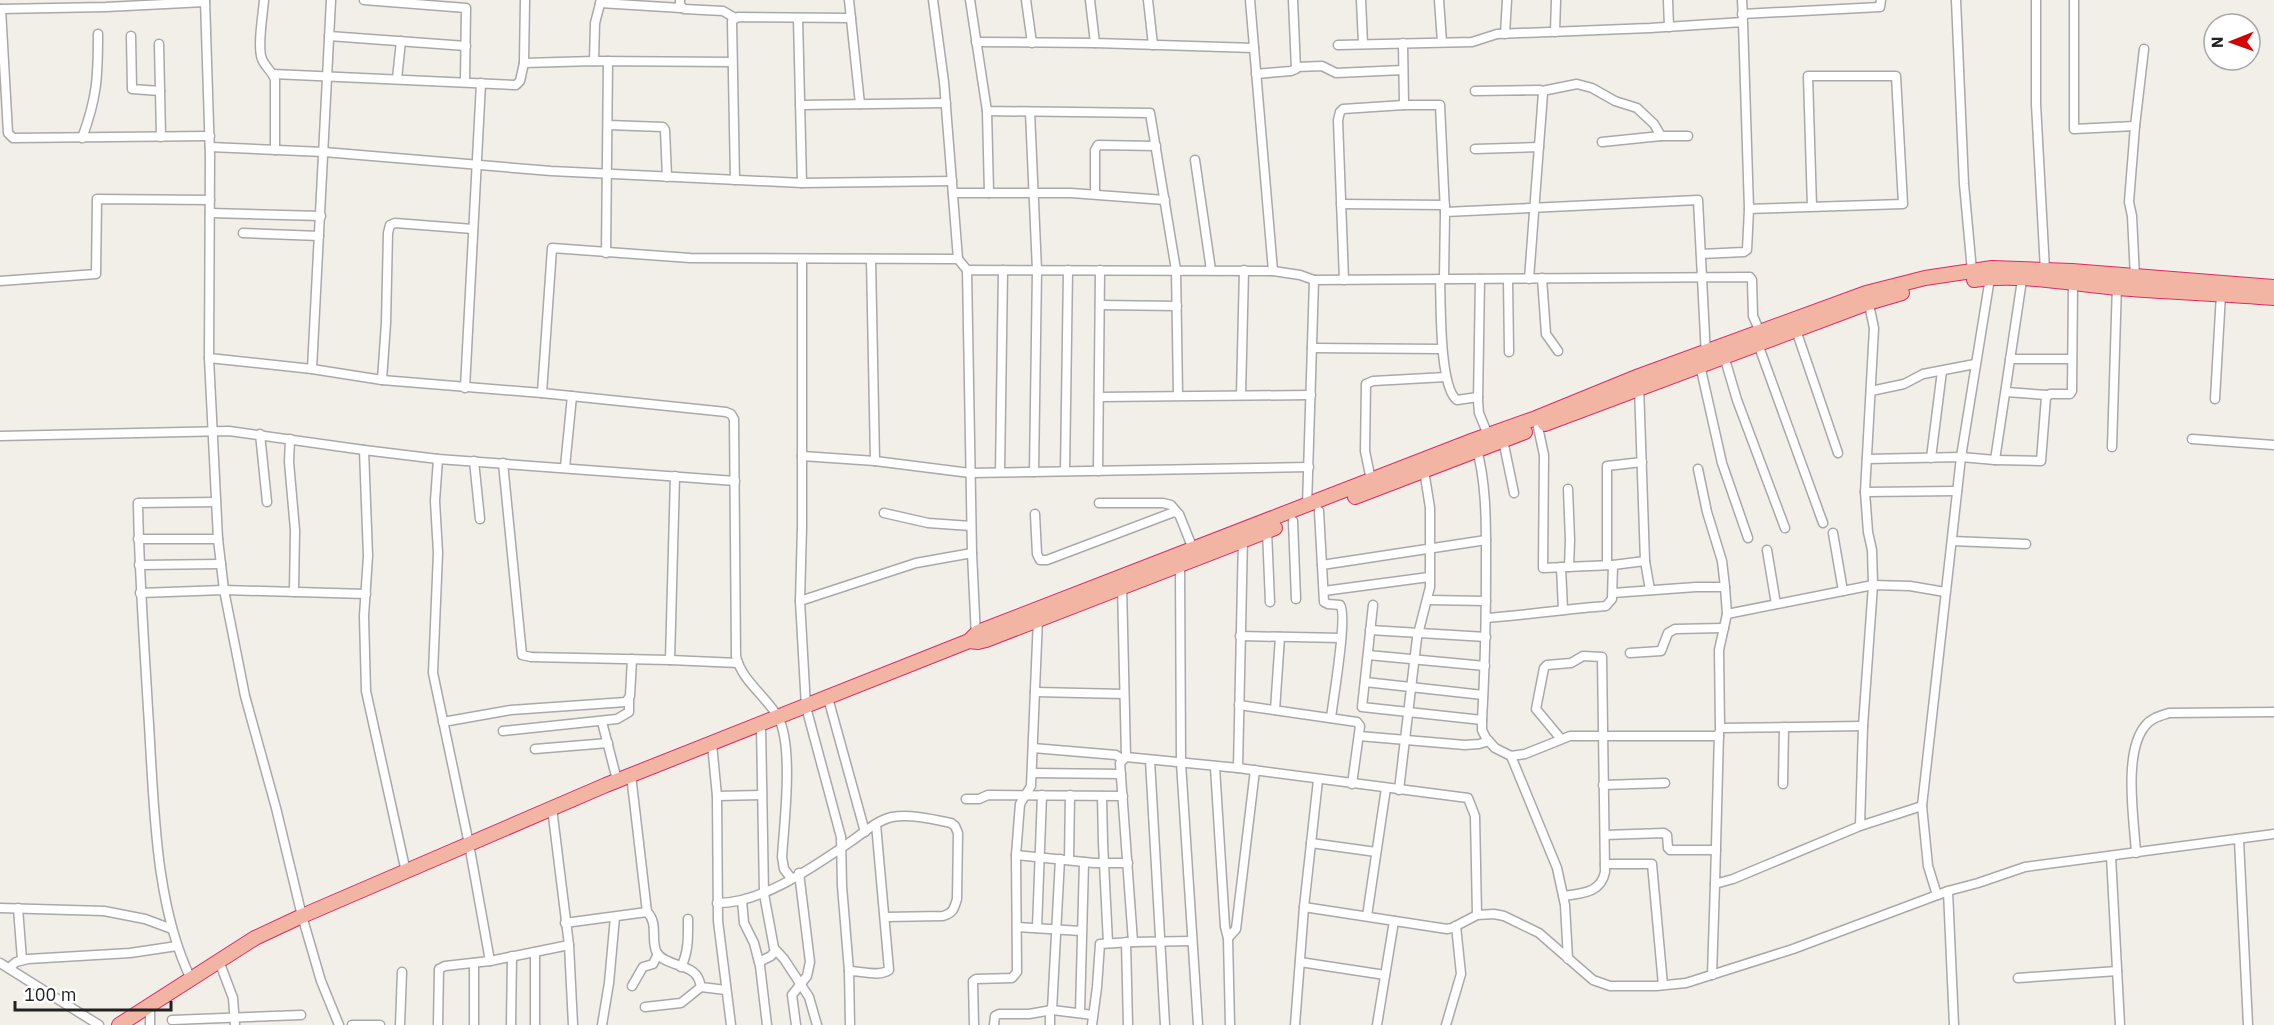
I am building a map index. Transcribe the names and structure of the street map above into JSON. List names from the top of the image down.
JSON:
{
  "scale_bar": "100 m",
  "north": "left"
}
